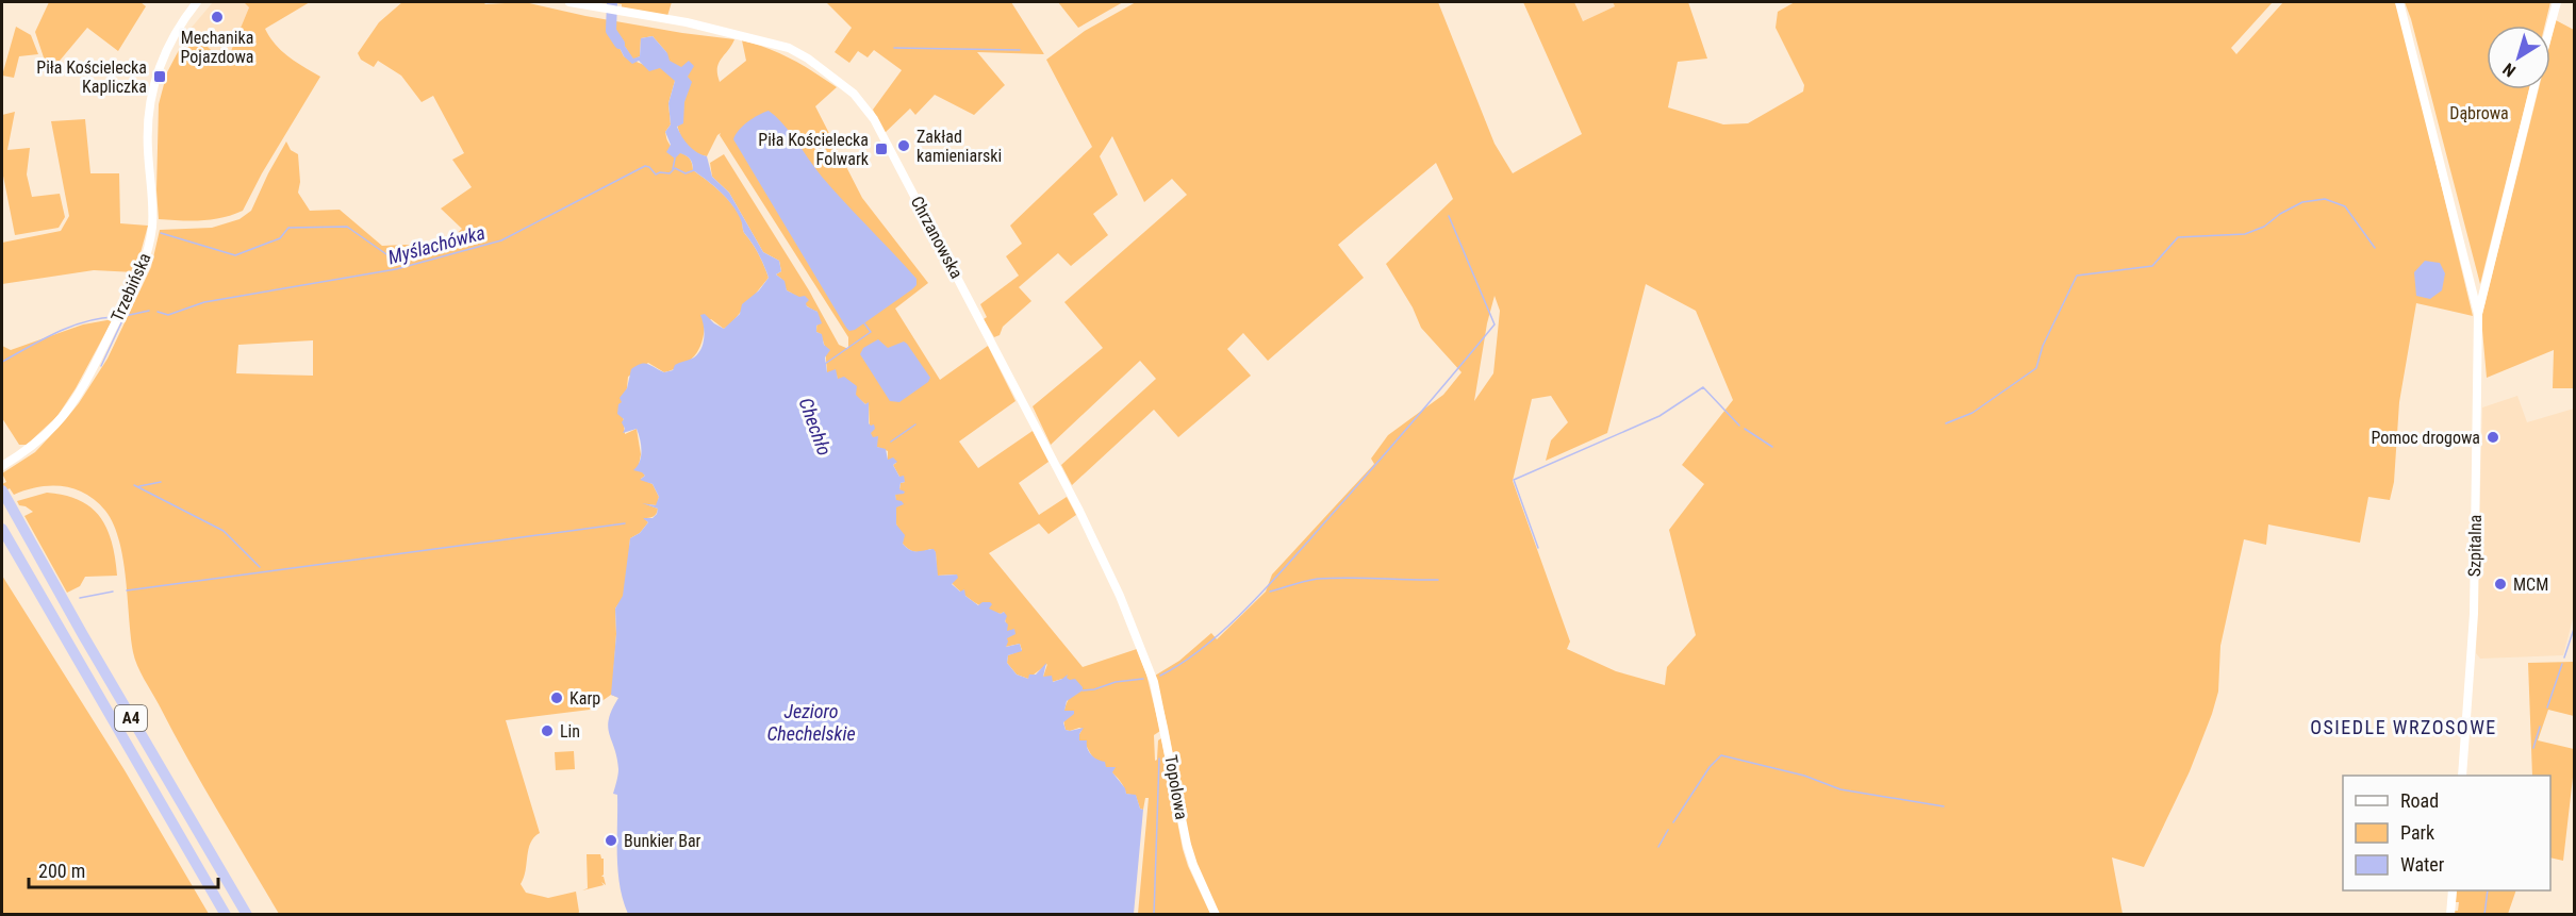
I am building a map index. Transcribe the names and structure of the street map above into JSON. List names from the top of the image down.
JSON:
{
  "streets": {
    "highway": ["A4"],
    "street": [
      "Chrzanowska",
      "Trzebińska",
      "Szpitalna",
      "Topolowa"
    ]
  },
  "crossings": [
    ["Chrzanowska", "Topolowa"]
  ],
  "districts": ["OSIEDLE WRZOSOWE"],
  "water": ["Myślachówka", "Chechło", "Jezioro Chechelskie"],
  "parks": ["Dąbrowa"],
  "places": {
    "other": [
      "Mechanika Pojazdowa",
      "Zakład kamieniarski",
      "Pomoc drogowa",
      "MCM",
      "Karp",
      "Lin",
      "Bunkier Bar"
    ],
    "transit": ["Piła Kościelecka Kapliczka", "Piła Kościelecka Folwark"]
  },
  "legend": ["Road", "Park", "Water"],
  "scale_bar": "200 m",
  "north": "bottom left"
}
